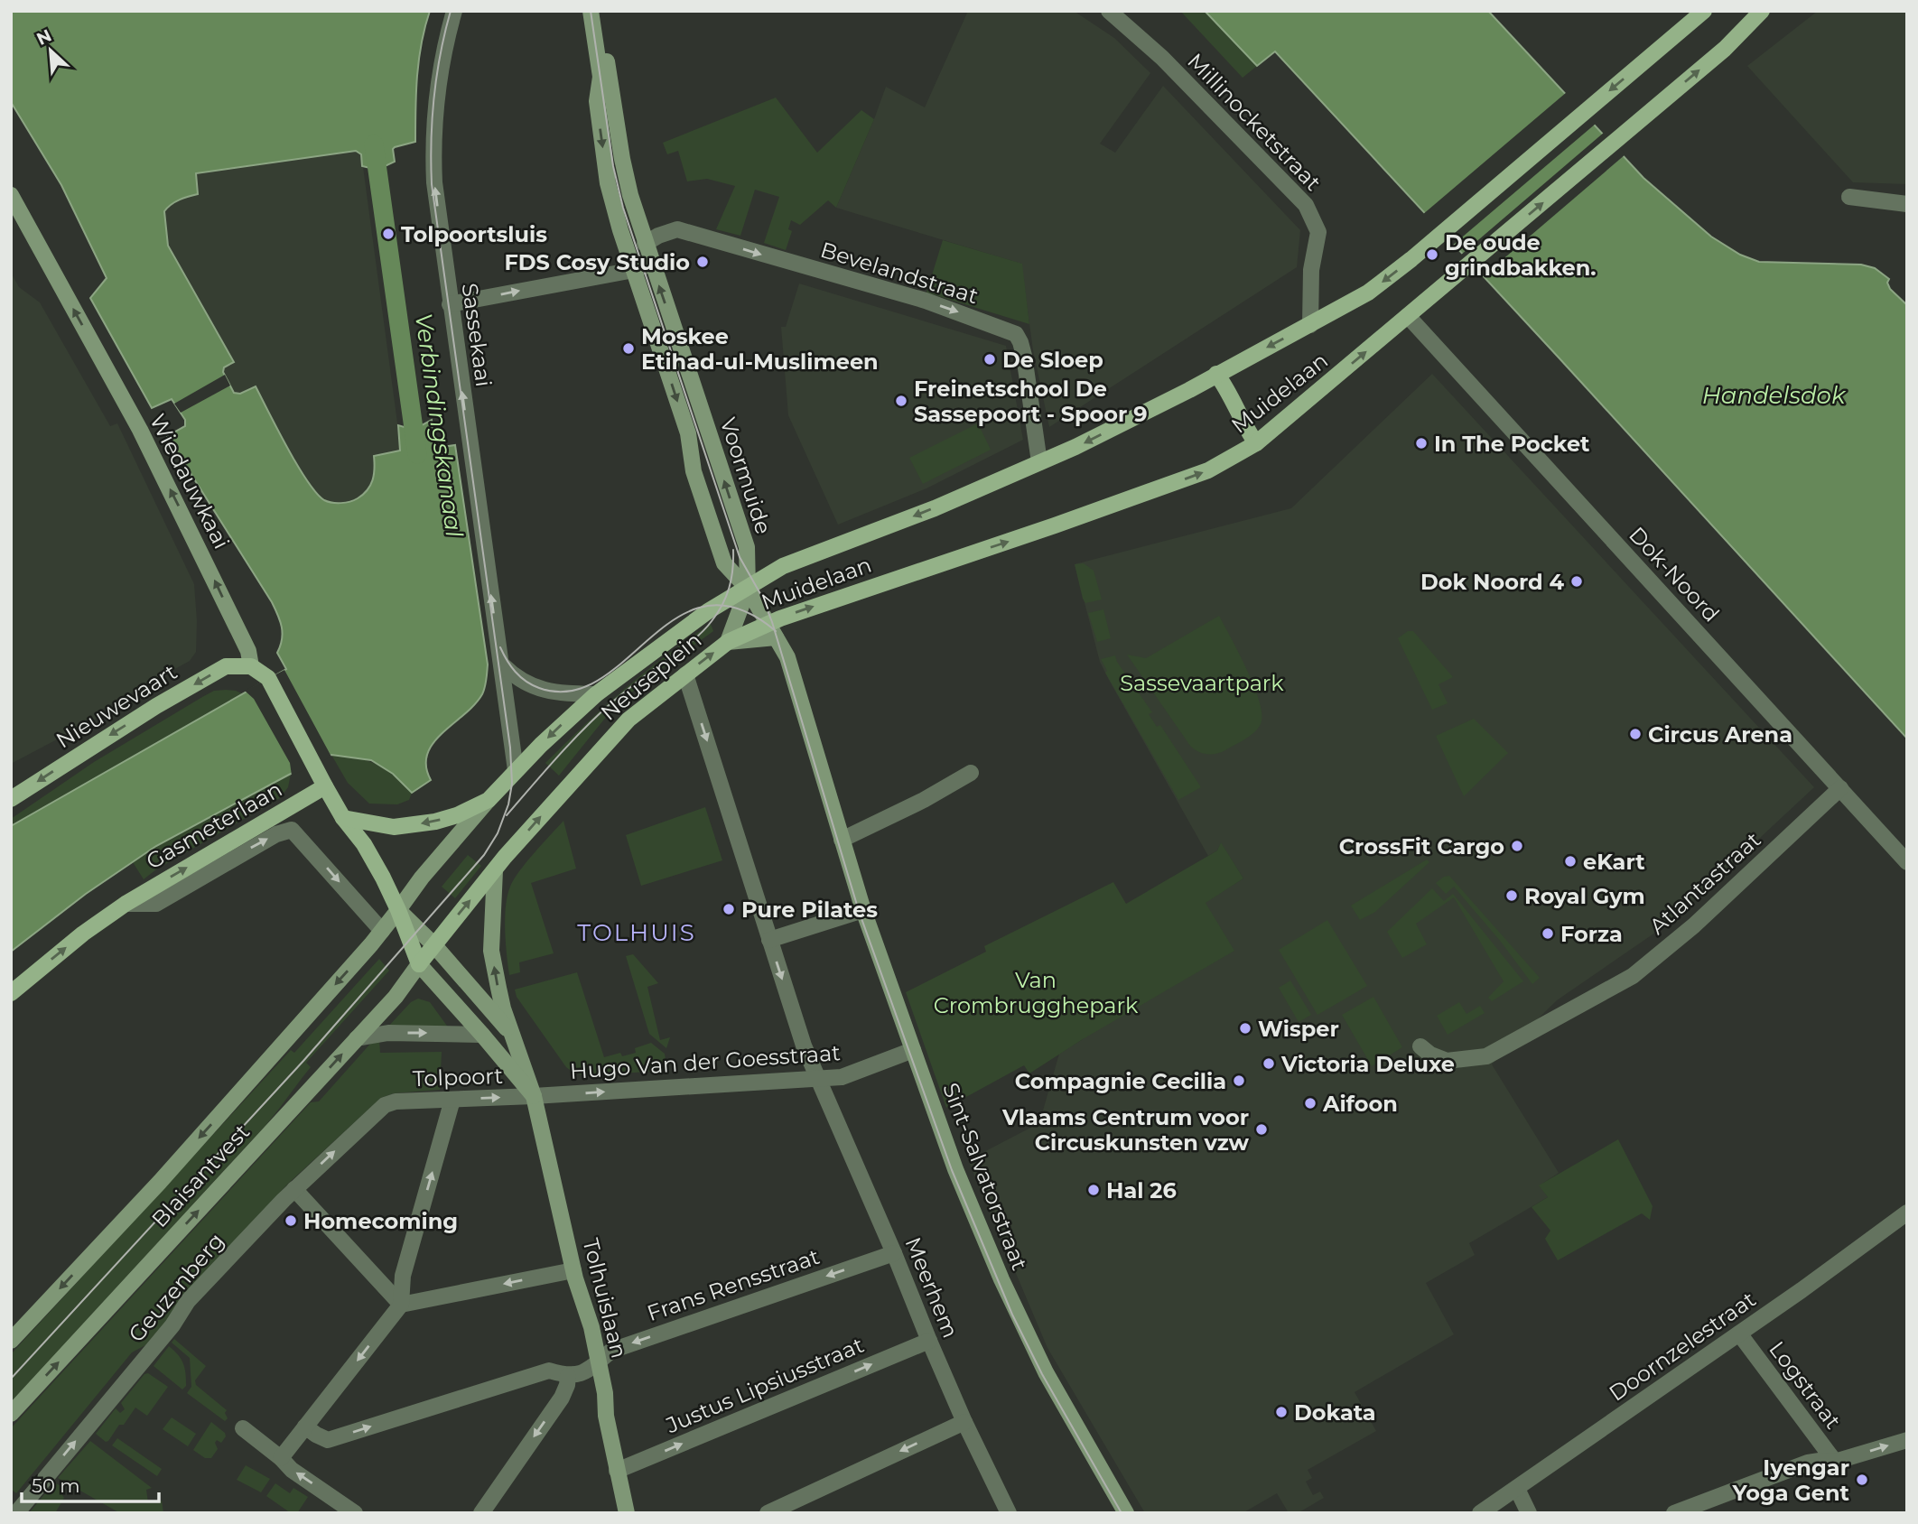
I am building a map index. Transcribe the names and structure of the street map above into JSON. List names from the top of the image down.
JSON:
{
  "streets": {
    "main road": [
      "Muidelaan",
      "Neuseplein",
      "Nieuwevaart",
      "Gasmeterlaan"
    ],
    "street": [
      "Millinocketstraat",
      "Bevelandstraat",
      "Sassekaai",
      "Voormuide",
      "Wiedauwkaai",
      "Dok-Noord",
      "Atlantastraat",
      "Hugo Van der Goesstraat",
      "Tolpoort",
      "Blaisantvest",
      "Sint-Salvatorstraat",
      "Frans Rensstraat",
      "Geuzenberg",
      "Meerhem",
      "Tolhuislaan",
      "Doornzelestraat",
      "Justus Lipsiusstraat",
      "Logstraat"
    ]
  },
  "crossings": [
    ["Millinocketstraat", "Muidelaan"],
    ["Bevelandstraat", "Muidelaan"],
    ["Bevelandstraat", "Voormuide"],
    ["Sassekaai", "Neuseplein"],
    ["Muidelaan", "Voormuide"],
    ["Muidelaan", "Dok-Noord"],
    ["Muidelaan", "Neuseplein"],
    ["Muidelaan", "Sint-Salvatorstraat"],
    ["Voormuide", "Neuseplein"],
    ["Voormuide", "Sint-Salvatorstraat"],
    ["Wiedauwkaai", "Nieuwevaart"],
    ["Dok-Noord", "Atlantastraat"],
    ["Neuseplein", "Blaisantvest"],
    ["Neuseplein", "Sint-Salvatorstraat"],
    ["Neuseplein", "Meerhem"],
    ["Gasmeterlaan", "Blaisantvest"],
    ["Hugo Van der Goesstraat", "Tolpoort"],
    ["Hugo Van der Goesstraat", "Sint-Salvatorstraat"],
    ["Hugo Van der Goesstraat", "Meerhem"],
    ["Hugo Van der Goesstraat", "Tolhuislaan"],
    ["Tolpoort", "Geuzenberg"],
    ["Tolpoort", "Tolhuislaan"],
    ["Frans Rensstraat", "Meerhem"],
    ["Frans Rensstraat", "Tolhuislaan"],
    ["Meerhem", "Justus Lipsiusstraat"],
    ["Tolhuislaan", "Justus Lipsiusstraat"],
    ["Doornzelestraat", "Logstraat"]
  ],
  "one_way": [
    "Bevelandstraat",
    "Sassekaai",
    "Wiedauwkaai",
    "Nieuwevaart",
    "Gasmeterlaan",
    "Hugo Van der Goesstraat",
    "Geuzenberg",
    "Meerhem"
  ],
  "districts": ["TOLHUIS"],
  "water": ["Handelsdok", "Verbindingskanaal"],
  "parks": ["Sassevaartpark", "Van Crombrugghepark"],
  "places": [
    "Tolpoortsluis",
    "De oude grindbakken.",
    "FDS Cosy Studio",
    "Moskee Etihad-ul-Muslimeen",
    "De Sloep",
    "Freinetschool De Sassepoort - Spoor 9",
    "In The Pocket",
    "Dok Noord 4",
    "Circus Arena",
    "CrossFit Cargo",
    "eKart",
    "Royal Gym",
    "Pure Pilates",
    "Forza",
    "Wisper",
    "Victoria Deluxe",
    "Compagnie Cecilia",
    "Aifoon",
    "Vlaams Centrum voor Circuskunsten vzw",
    "Hal 26",
    "Homecoming",
    "Dokata",
    "Iyengar Yoga Gent"
  ],
  "scale_bar": "50 m",
  "north": "top left"
}
